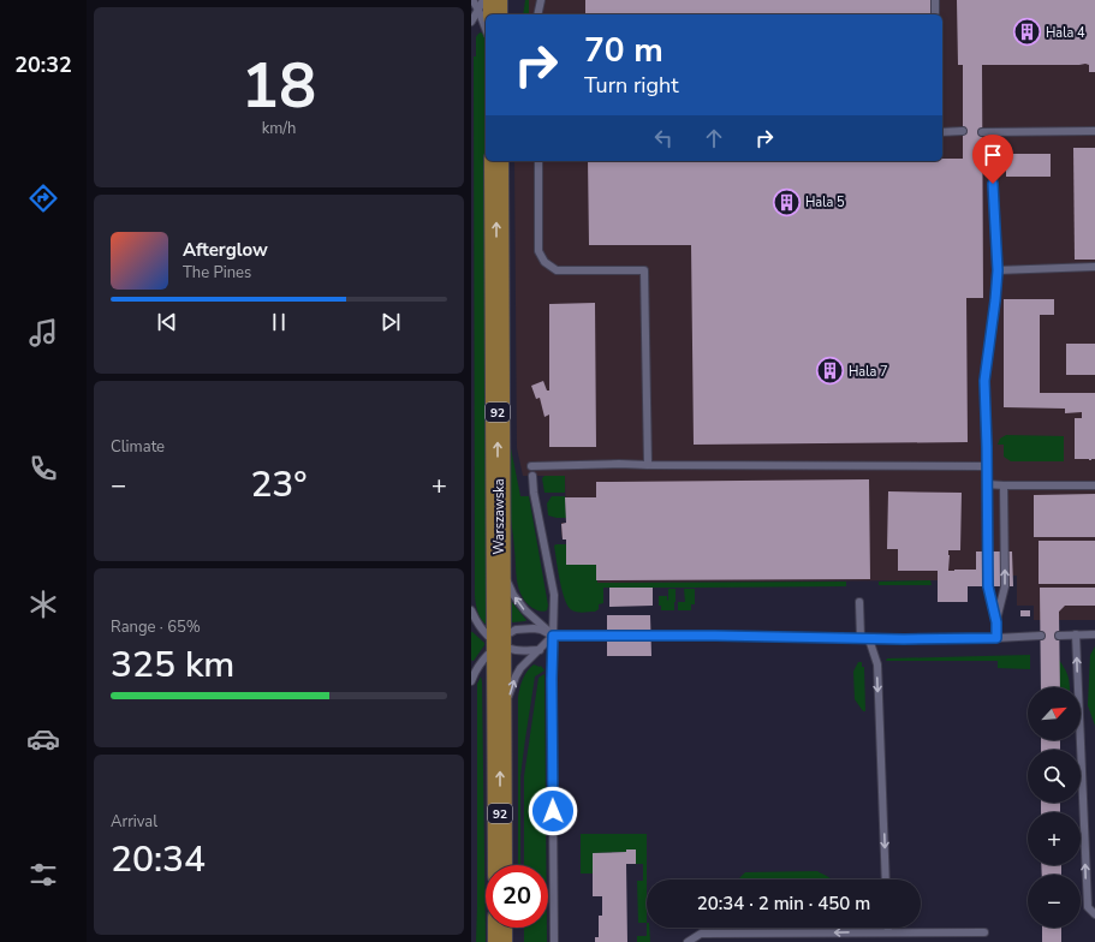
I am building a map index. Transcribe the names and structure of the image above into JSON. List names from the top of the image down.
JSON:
{
  "streets": {
    "main road": ["92", "Warszawska"]
  },
  "one_way": ["Warszawska"],
  "places": {
    "building": ["Hala 4", "Hala 5", "Hala 7"]
  },
  "north": "top right",
  "page": {
    "tabs": "20:32",
    "tile": [
      ["18", "km/h"],
      "Climate",
      ["Range · 65%", "325 km"],
      ["Arrival", "20:34"]
    ],
    "turn": ["70 m", "Turn right"],
    "song": ["Afterglow", "The Pines"],
    "heat": ["−", "23°", "+"],
    "map_buttons": ["+", "−"],
    "limit": "20",
    "trip": "20:34 · 2 min · 450 m"
  }
}
